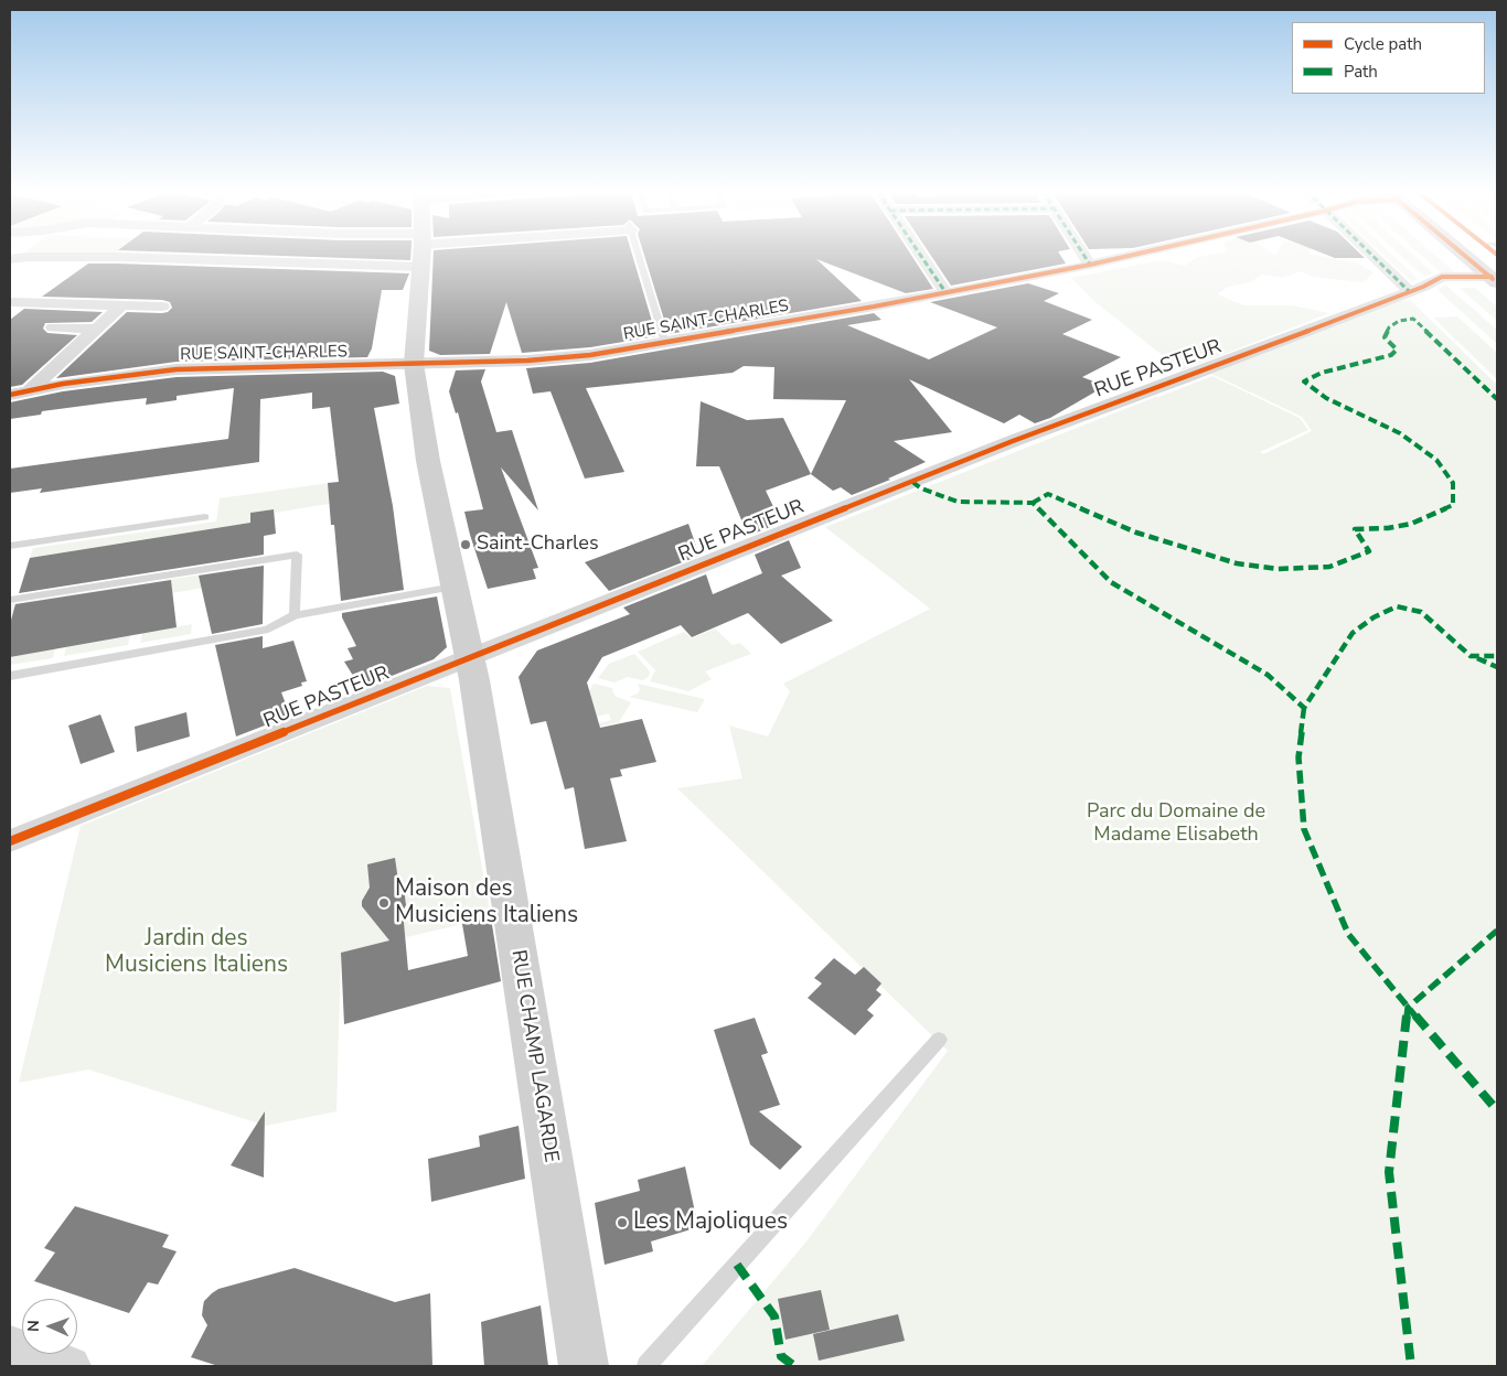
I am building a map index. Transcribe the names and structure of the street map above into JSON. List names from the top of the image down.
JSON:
{
  "streets": {
    "main road": ["RUE CHAMP LAGARDE"],
    "street": ["RUE SAINT-CHARLES", "RUE PASTEUR"]
  },
  "crossings": [
    ["RUE SAINT-CHARLES", "RUE CHAMP LAGARDE"],
    ["RUE PASTEUR", "RUE CHAMP LAGARDE"]
  ],
  "parks": ["Parc du Domaine de Madame Elisabeth", "Jardin des Musiciens Italiens"],
  "places": ["Saint-Charles", "Maison des Musiciens Italiens", "Les Majoliques"],
  "legend": ["Cycle path", "Path"],
  "north": "left"
}
